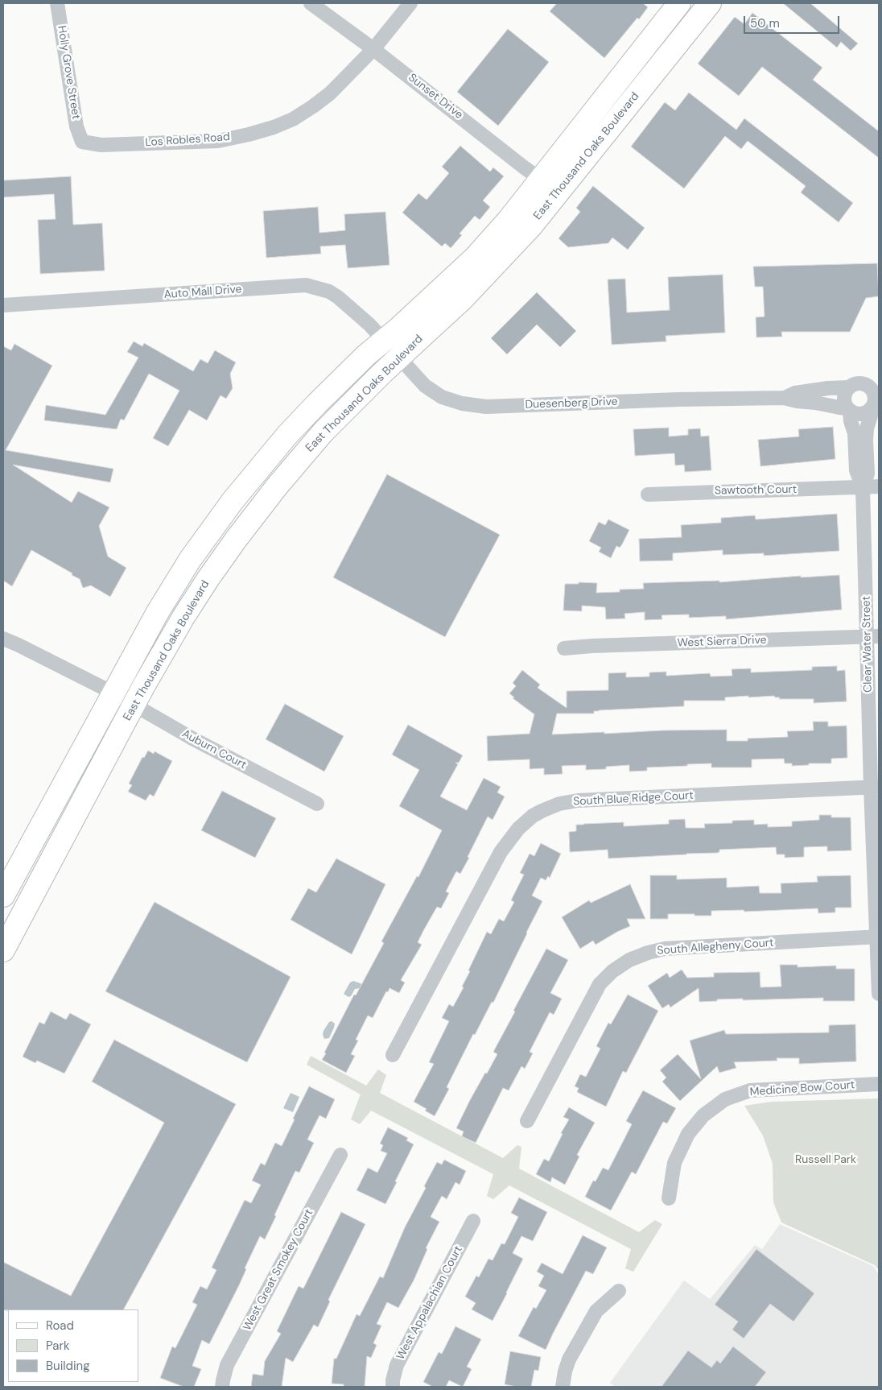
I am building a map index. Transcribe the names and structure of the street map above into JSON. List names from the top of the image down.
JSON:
{
  "streets": {
    "main road": ["East Thousand Oaks Boulevard"],
    "street": [
      "Holly Grove Street",
      "Sunset Drive",
      "Los Robles Road",
      "Auto Mall Drive",
      "Duesenberg Drive",
      "Sawtooth Court",
      "West Sierra Drive",
      "Clear Water Street",
      "Auburn Court",
      "South Blue Ridge Court",
      "South Allegheny Court",
      "Medicine Bow Court",
      "West Great Smokey Court",
      "West Appalachian Court"
    ]
  },
  "crossings": [
    ["Holly Grove Street", "Los Robles Road"],
    ["Sunset Drive", "Los Robles Road"],
    ["Sunset Drive", "East Thousand Oaks Boulevard"],
    ["East Thousand Oaks Boulevard", "Auto Mall Drive"],
    ["East Thousand Oaks Boulevard", "Duesenberg Drive"],
    ["East Thousand Oaks Boulevard", "Auburn Court"],
    ["Auto Mall Drive", "Duesenberg Drive"],
    ["Duesenberg Drive", "Clear Water Street"],
    ["Sawtooth Court", "Clear Water Street"],
    ["West Sierra Drive", "Clear Water Street"],
    ["Clear Water Street", "South Blue Ridge Court"],
    ["Clear Water Street", "South Allegheny Court"]
  ],
  "parks": ["Russell Park"],
  "legend": ["Road", "Park", "Building"],
  "scale_bar": "50 m"
}
